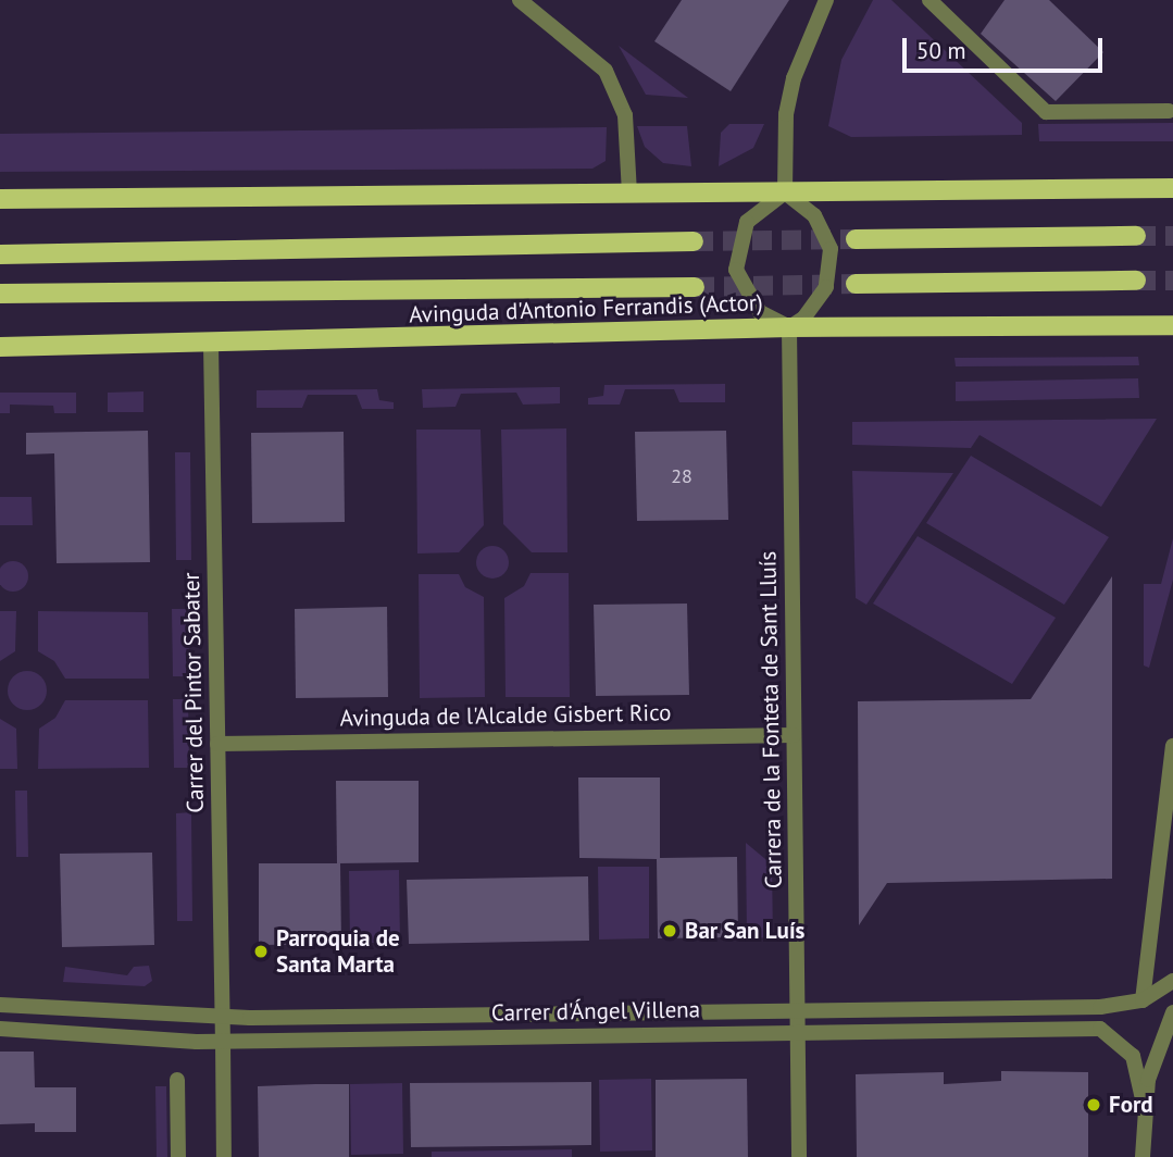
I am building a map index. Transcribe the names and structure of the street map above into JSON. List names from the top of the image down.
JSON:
{
  "streets": {
    "main road": ["Avinguda d'Antonio Ferrandis (Actor)"],
    "street": [
      "Carrer del Pintor Sabater",
      "Avinguda de l'Alcalde Gisbert Rico",
      "Carrera de la Fonteta de Sant Lluís",
      "Carrer d'Ángel Villena"
    ]
  },
  "crossings": [
    ["Avinguda d'Antonio Ferrandis (Actor)", "Carrer del Pintor Sabater"],
    ["Avinguda d'Antonio Ferrandis (Actor)", "Carrera de la Fonteta de Sant Lluís"],
    ["Carrer del Pintor Sabater", "Avinguda de l'Alcalde Gisbert Rico"],
    ["Carrer del Pintor Sabater", "Carrer d'Ángel Villena"],
    ["Avinguda de l'Alcalde Gisbert Rico", "Carrera de la Fonteta de Sant Lluís"],
    ["Carrera de la Fonteta de Sant Lluís", "Carrer d'Ángel Villena"]
  ],
  "places": ["Bar San Luís", "Parroquia de Santa Marta", "Ford"],
  "house_numbers": ["28"],
  "scale_bar": "50 m"
}
